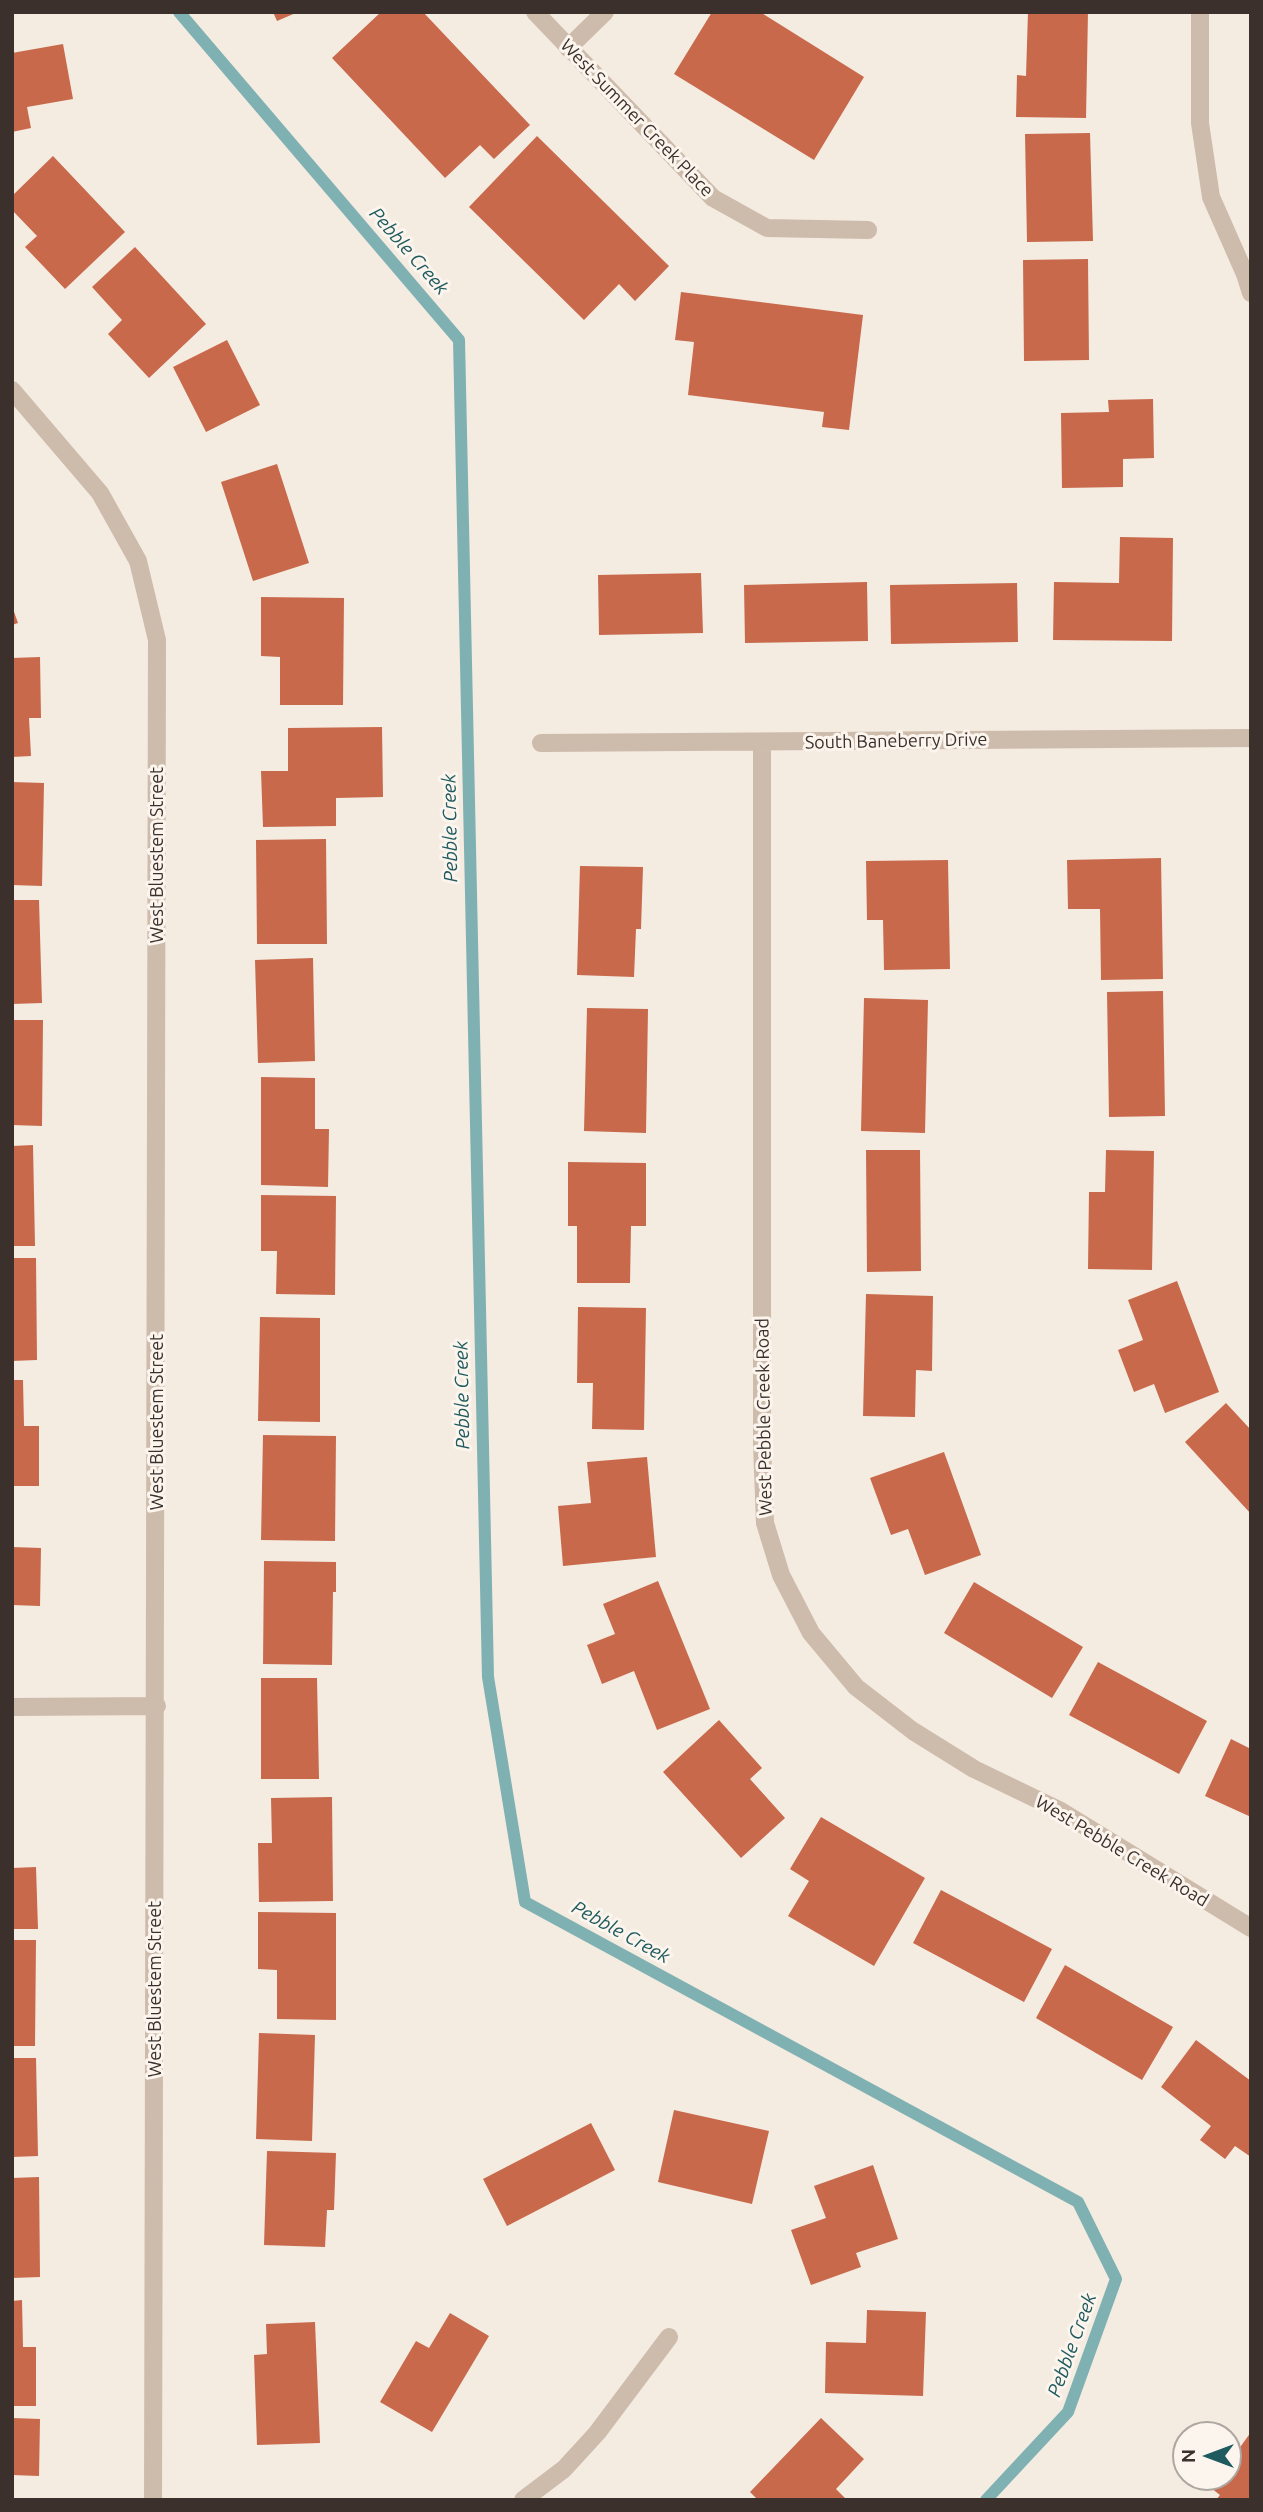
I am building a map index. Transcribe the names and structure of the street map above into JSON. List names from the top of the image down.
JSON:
{
  "streets": {
    "street": [
      "West Summer Creek Place",
      "South Baneberry Drive",
      "West Bluestem Street",
      "West Pebble Creek Road"
    ]
  },
  "crossings": [
    ["South Baneberry Drive", "West Pebble Creek Road"]
  ],
  "water": ["Pebble Creek"],
  "north": "left"
}
